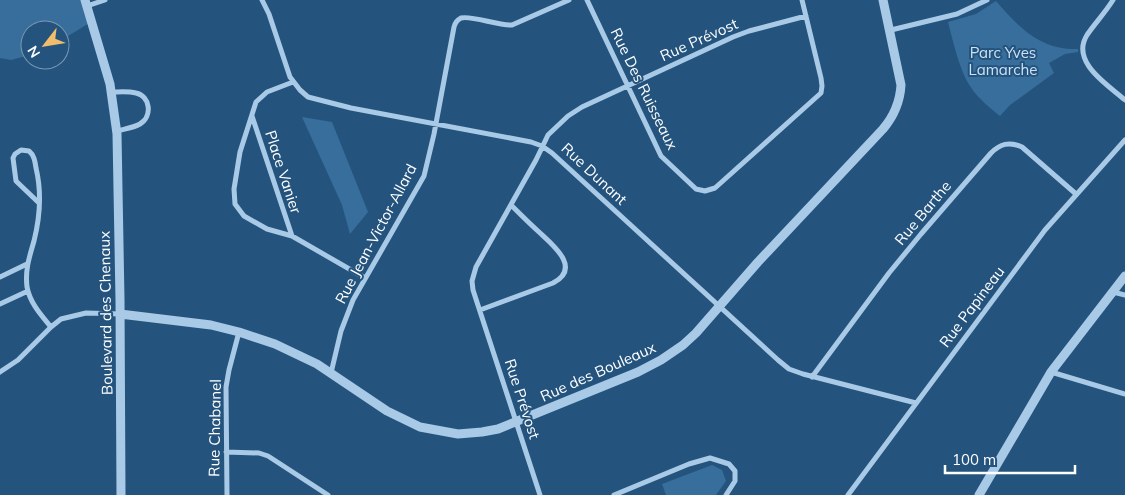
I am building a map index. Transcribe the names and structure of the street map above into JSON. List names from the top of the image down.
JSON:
{
  "streets": {
    "street": [
      "Rue Prévost",
      "Rue Des Ruisseaux",
      "Place Vanier",
      "Rue Dunant",
      "Rue Barthe",
      "Rue Jean-Victor-Allard",
      "Rue Papineau",
      "Boulevard des Chenaux",
      "Rue des Bouleaux",
      "Rue Chabanel"
    ]
  },
  "crossings": [
    ["Rue Prévost", "Rue Des Ruisseaux"],
    ["Rue Prévost", "Rue Dunant"],
    ["Rue Prévost", "Rue des Bouleaux"],
    ["Place Vanier", "Rue Dunant"],
    ["Place Vanier", "Rue Jean-Victor-Allard"],
    ["Rue Dunant", "Rue Barthe"],
    ["Rue Dunant", "Rue Jean-Victor-Allard"],
    ["Rue Dunant", "Rue Papineau"],
    ["Rue Dunant", "Rue des Bouleaux"],
    ["Rue Barthe", "Rue Papineau"],
    ["Rue Jean-Victor-Allard", "Rue des Bouleaux"],
    ["Boulevard des Chenaux", "Rue des Bouleaux"],
    ["Rue des Bouleaux", "Rue Chabanel"]
  ],
  "parks": ["Parc Yves Lamarche"],
  "scale_bar": "100 m",
  "north": "bottom left"
}
